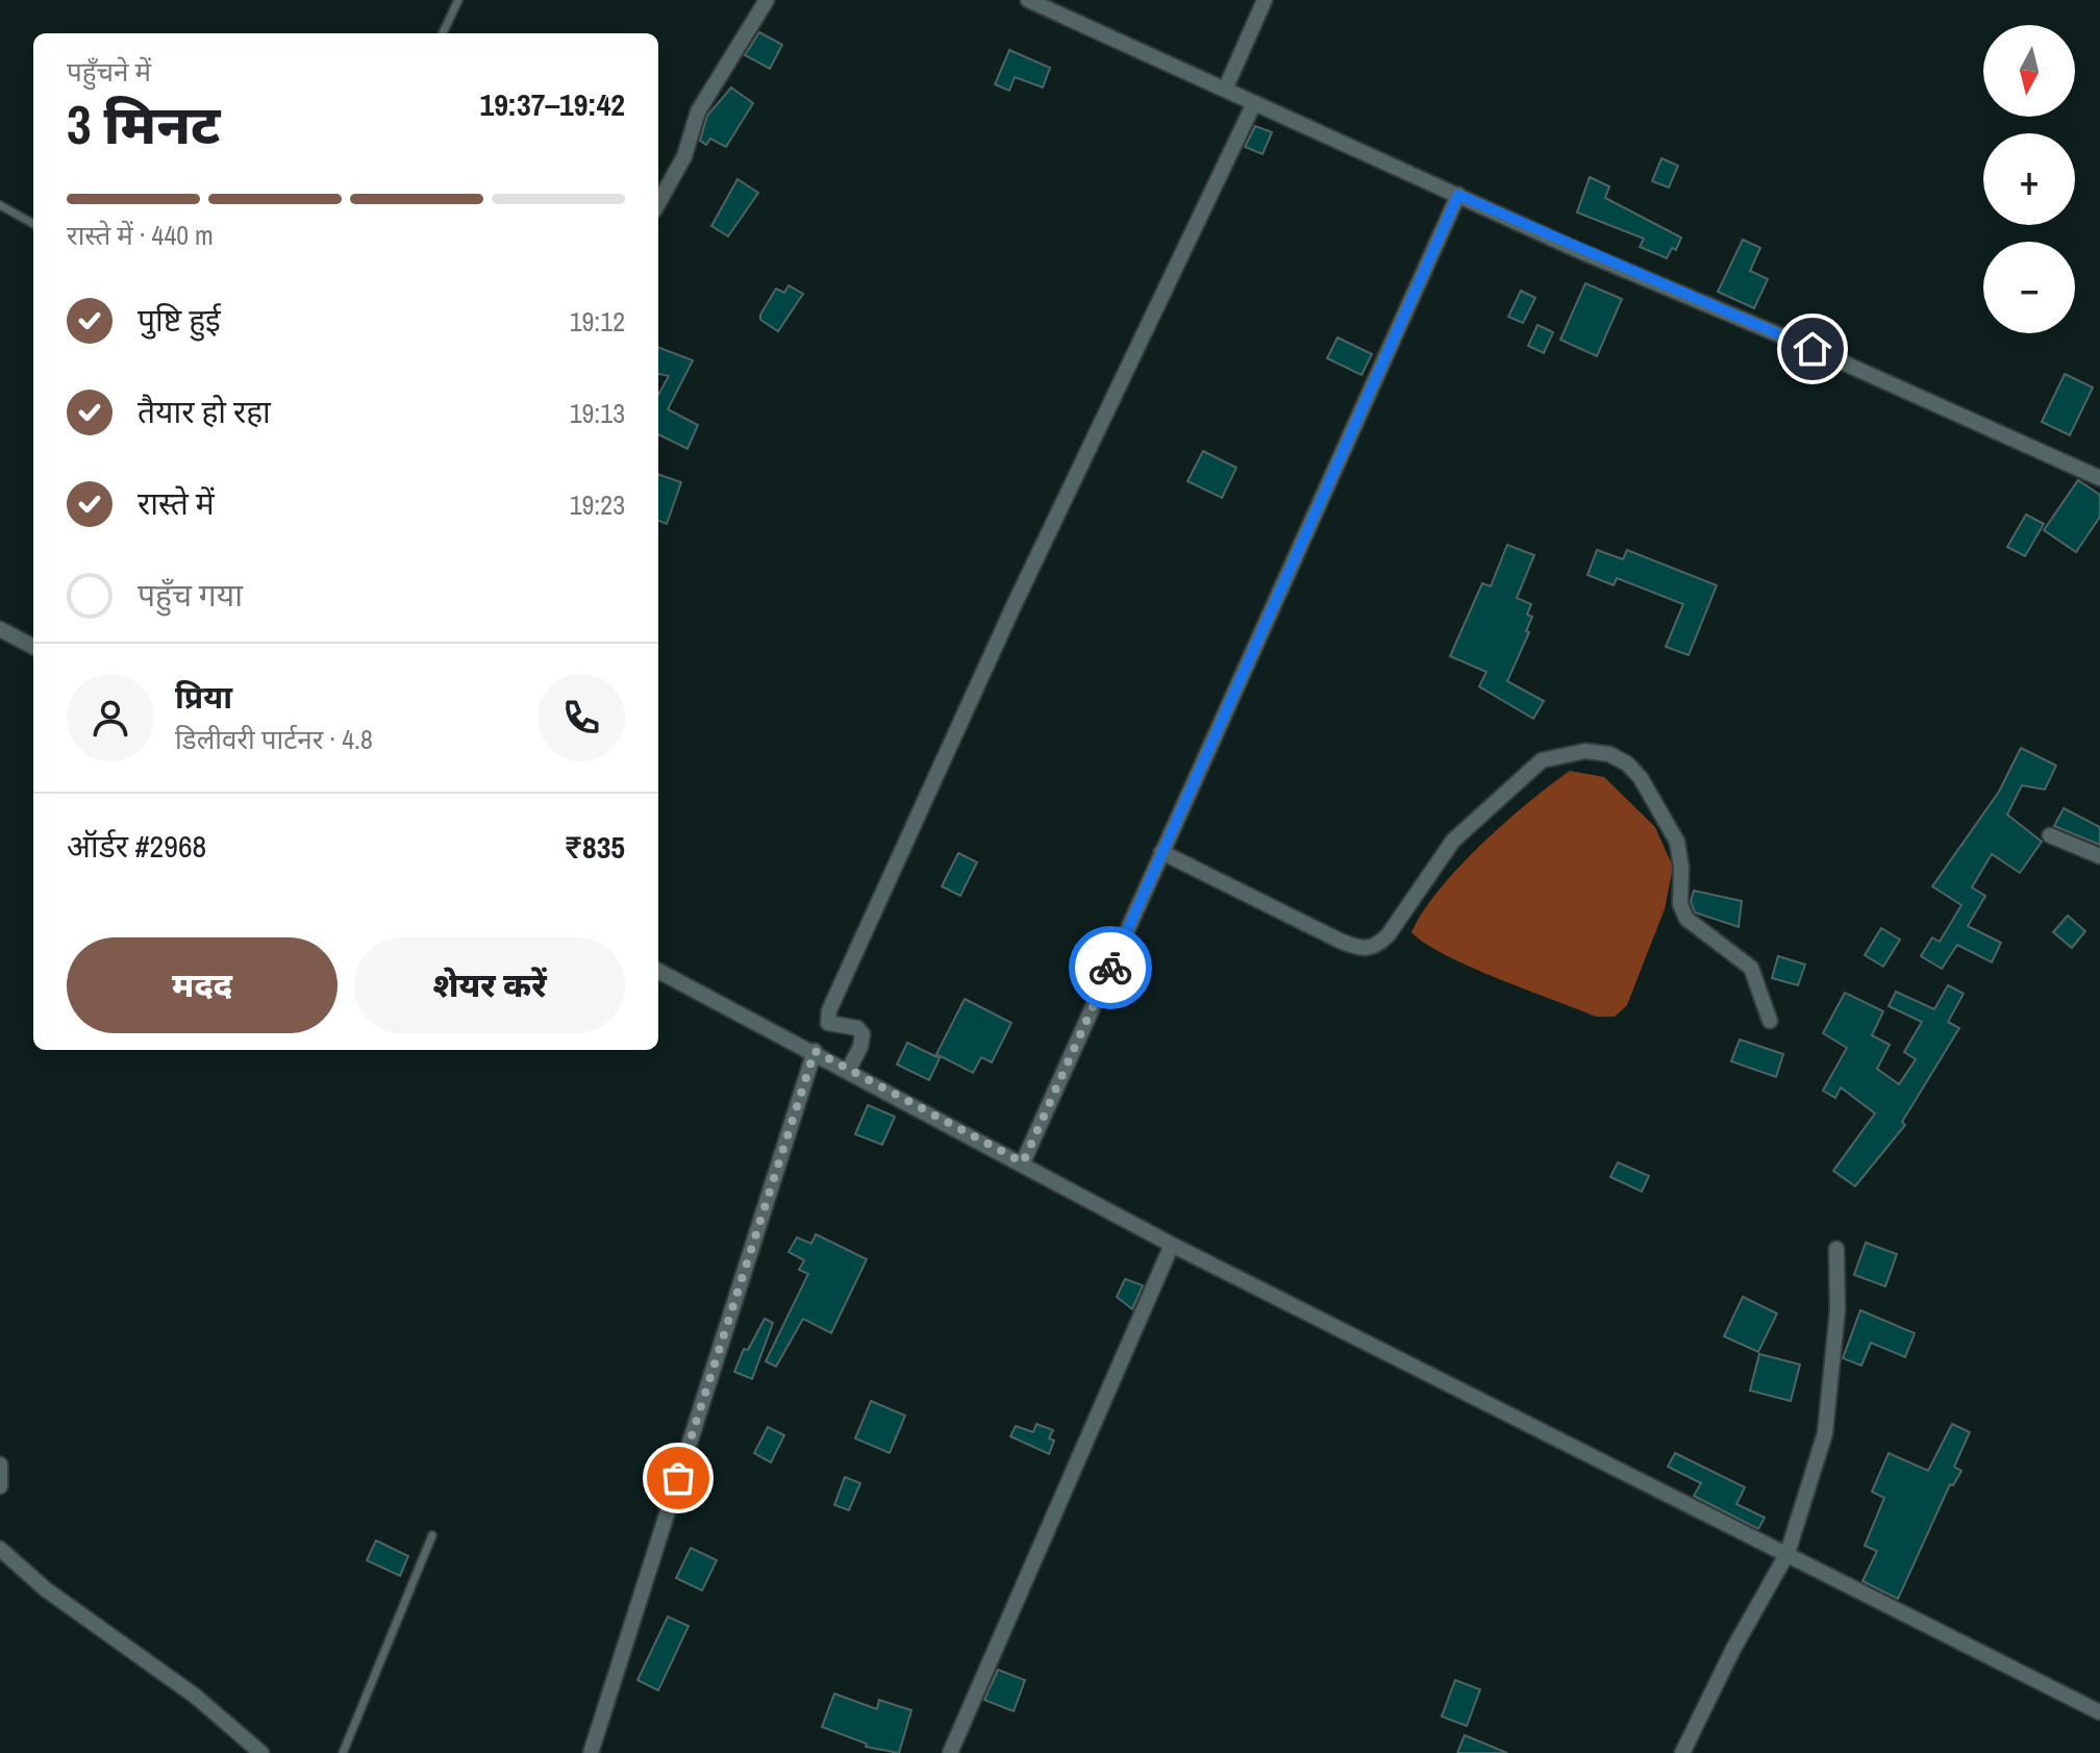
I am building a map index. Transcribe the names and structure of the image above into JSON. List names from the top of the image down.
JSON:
{
  "north": "bottom",
  "page": {
    "map_buttons": ["+", "−"],
    "heading": ["3 मिनट", "पहुँचने में", "19:37–19:42"],
    "panel": [
      "प्रिया",
      "डिलीवरी पार्टनर · 4.8",
      "ऑर्डर #2968",
      "₹835"
    ],
    "bar": "रास्ते में · 440 m",
    "list": [
      ["पुष्टि हुई", "19:12"],
      ["तैयार हो रहा", "19:13"],
      ["रास्ते में", "19:23"],
      "पहुँच गया"
    ],
    "buttons": ["मदद", "शेयर करें"]
  }
}
